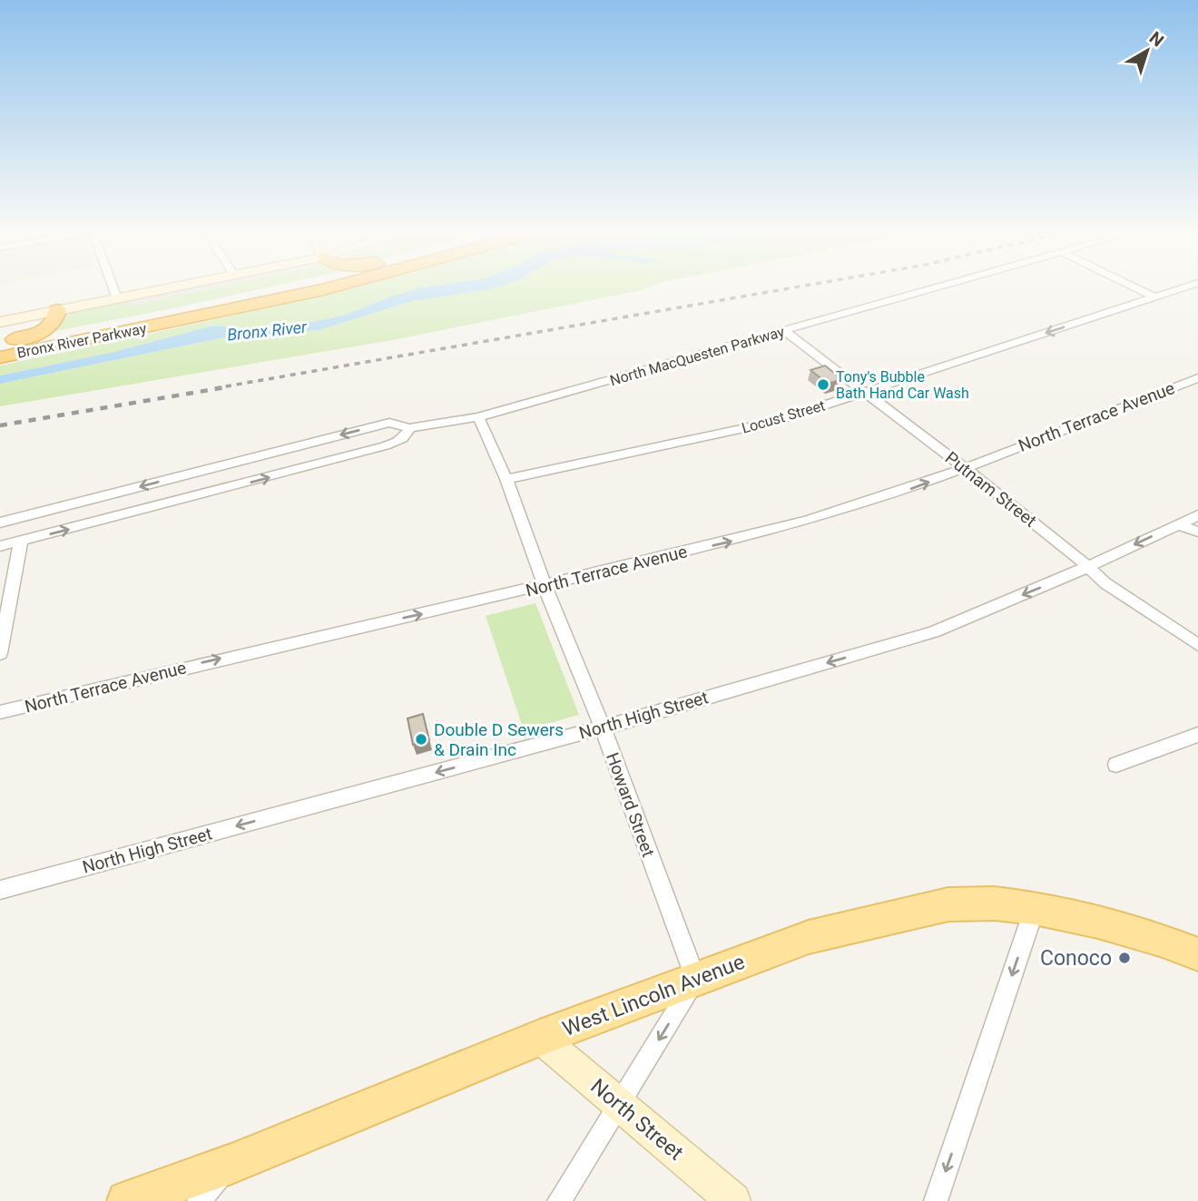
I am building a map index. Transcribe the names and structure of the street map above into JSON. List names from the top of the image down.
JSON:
{
  "streets": {
    "highway": ["Bronx River Parkway"],
    "main road": ["West Lincoln Avenue"],
    "street": [
      "North MacQuesten Parkway",
      "Locust Street",
      "North Terrace Avenue",
      "Putnam Street",
      "North High Street",
      "Howard Street",
      "North Street"
    ]
  },
  "crossings": [
    ["North MacQuesten Parkway", "Putnam Street"],
    ["North MacQuesten Parkway", "Howard Street"],
    ["Locust Street", "Putnam Street"],
    ["Locust Street", "Howard Street"],
    ["North Terrace Avenue", "Putnam Street"],
    ["North Terrace Avenue", "Howard Street"],
    ["Putnam Street", "North High Street"],
    ["North High Street", "Howard Street"],
    ["Howard Street", "West Lincoln Avenue"],
    ["West Lincoln Avenue", "North Street"]
  ],
  "one_way": ["Locust Street", "North Terrace Avenue", "North High Street"],
  "water": ["Bronx River"],
  "places": ["Tony's Bubble Bath Hand Car Wash", "Double D Sewers & Drain Inc", "Conoco"],
  "north": "top right"
}
